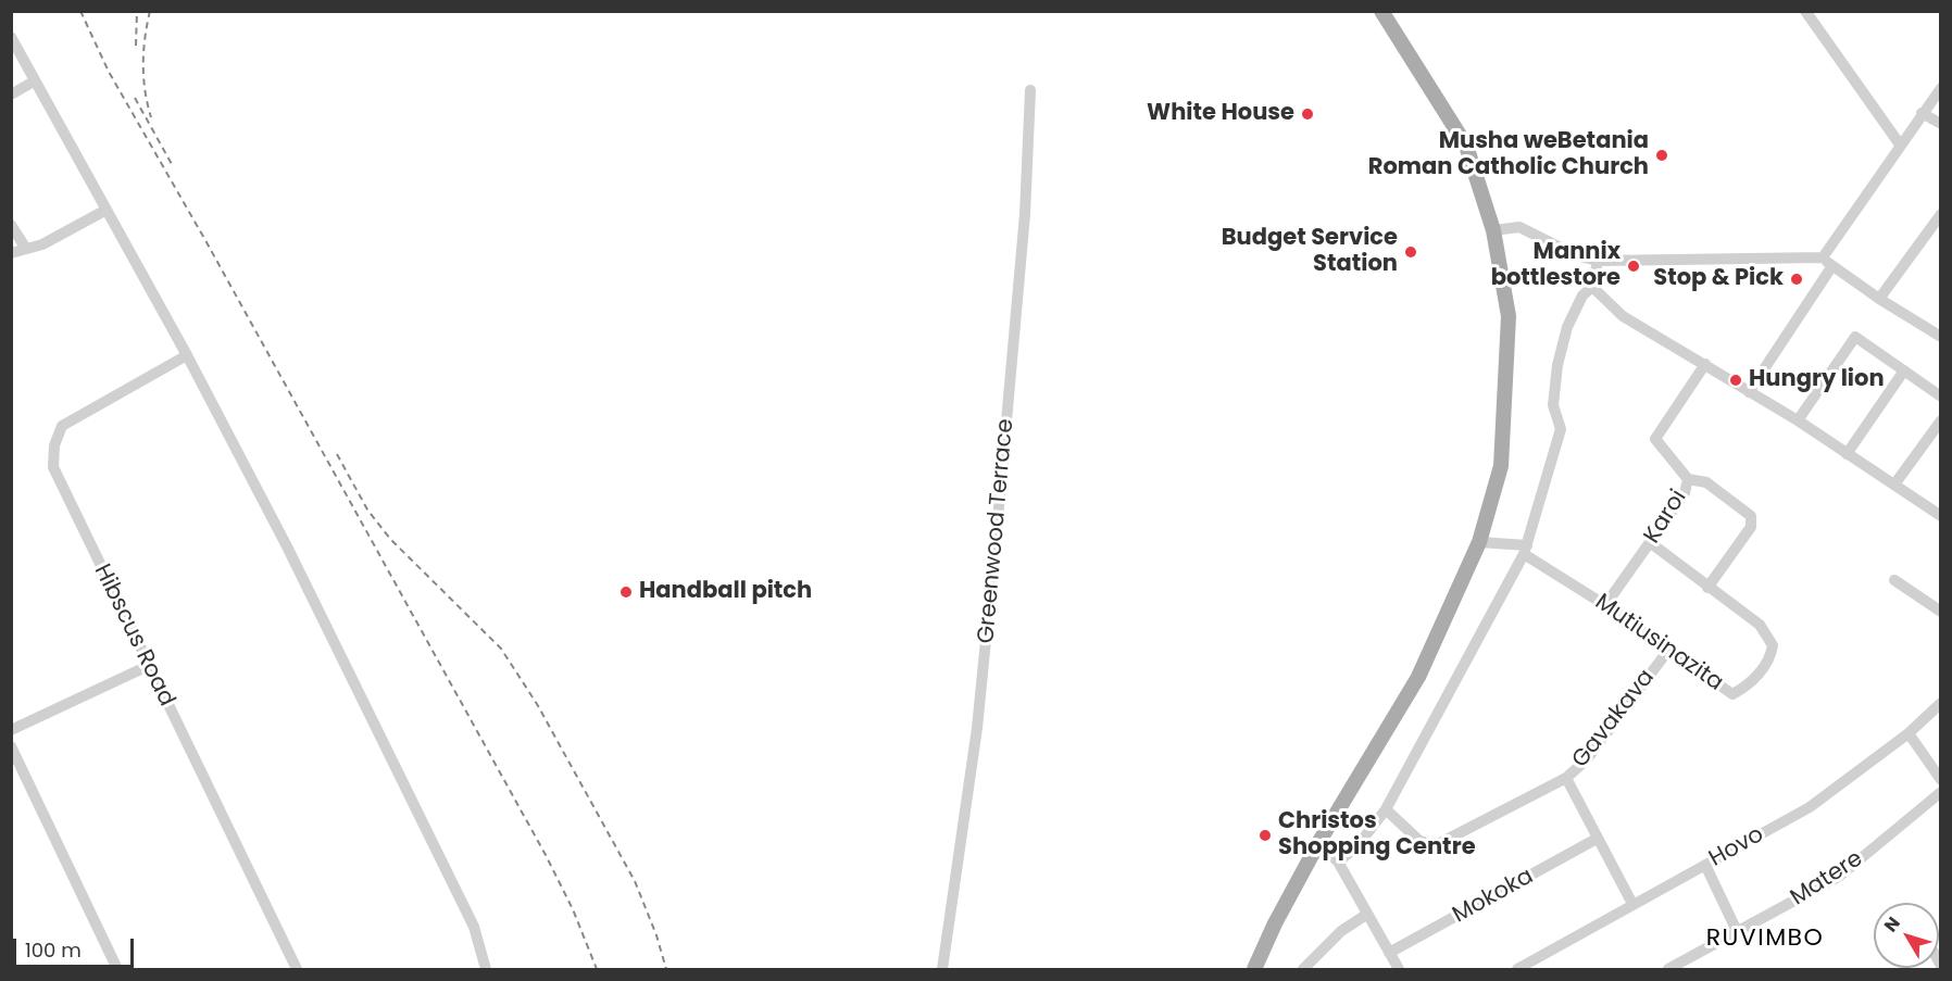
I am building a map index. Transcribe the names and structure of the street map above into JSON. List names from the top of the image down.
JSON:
{
  "streets": {
    "street": [
      "Karoi",
      "Greenwood Terrace",
      "Hibscus Road",
      "Mutiusinazita",
      "Gavakava",
      "Hovo",
      "Matere",
      "Mokoka"
    ]
  },
  "crossings": [
    ["Karoi", "Mutiusinazita"],
    ["Mutiusinazita", "Gavakava"]
  ],
  "districts": ["RUVIMBO"],
  "places": [
    "White House",
    "Musha weBetania Roman Catholic Church",
    "Budget Service Station",
    "Mannix bottlestore",
    "Stop & Pick",
    "Hungry lion",
    "Handball pitch",
    "Christos Shopping Centre"
  ],
  "scale_bar": "100 m",
  "north": "top left"
}
